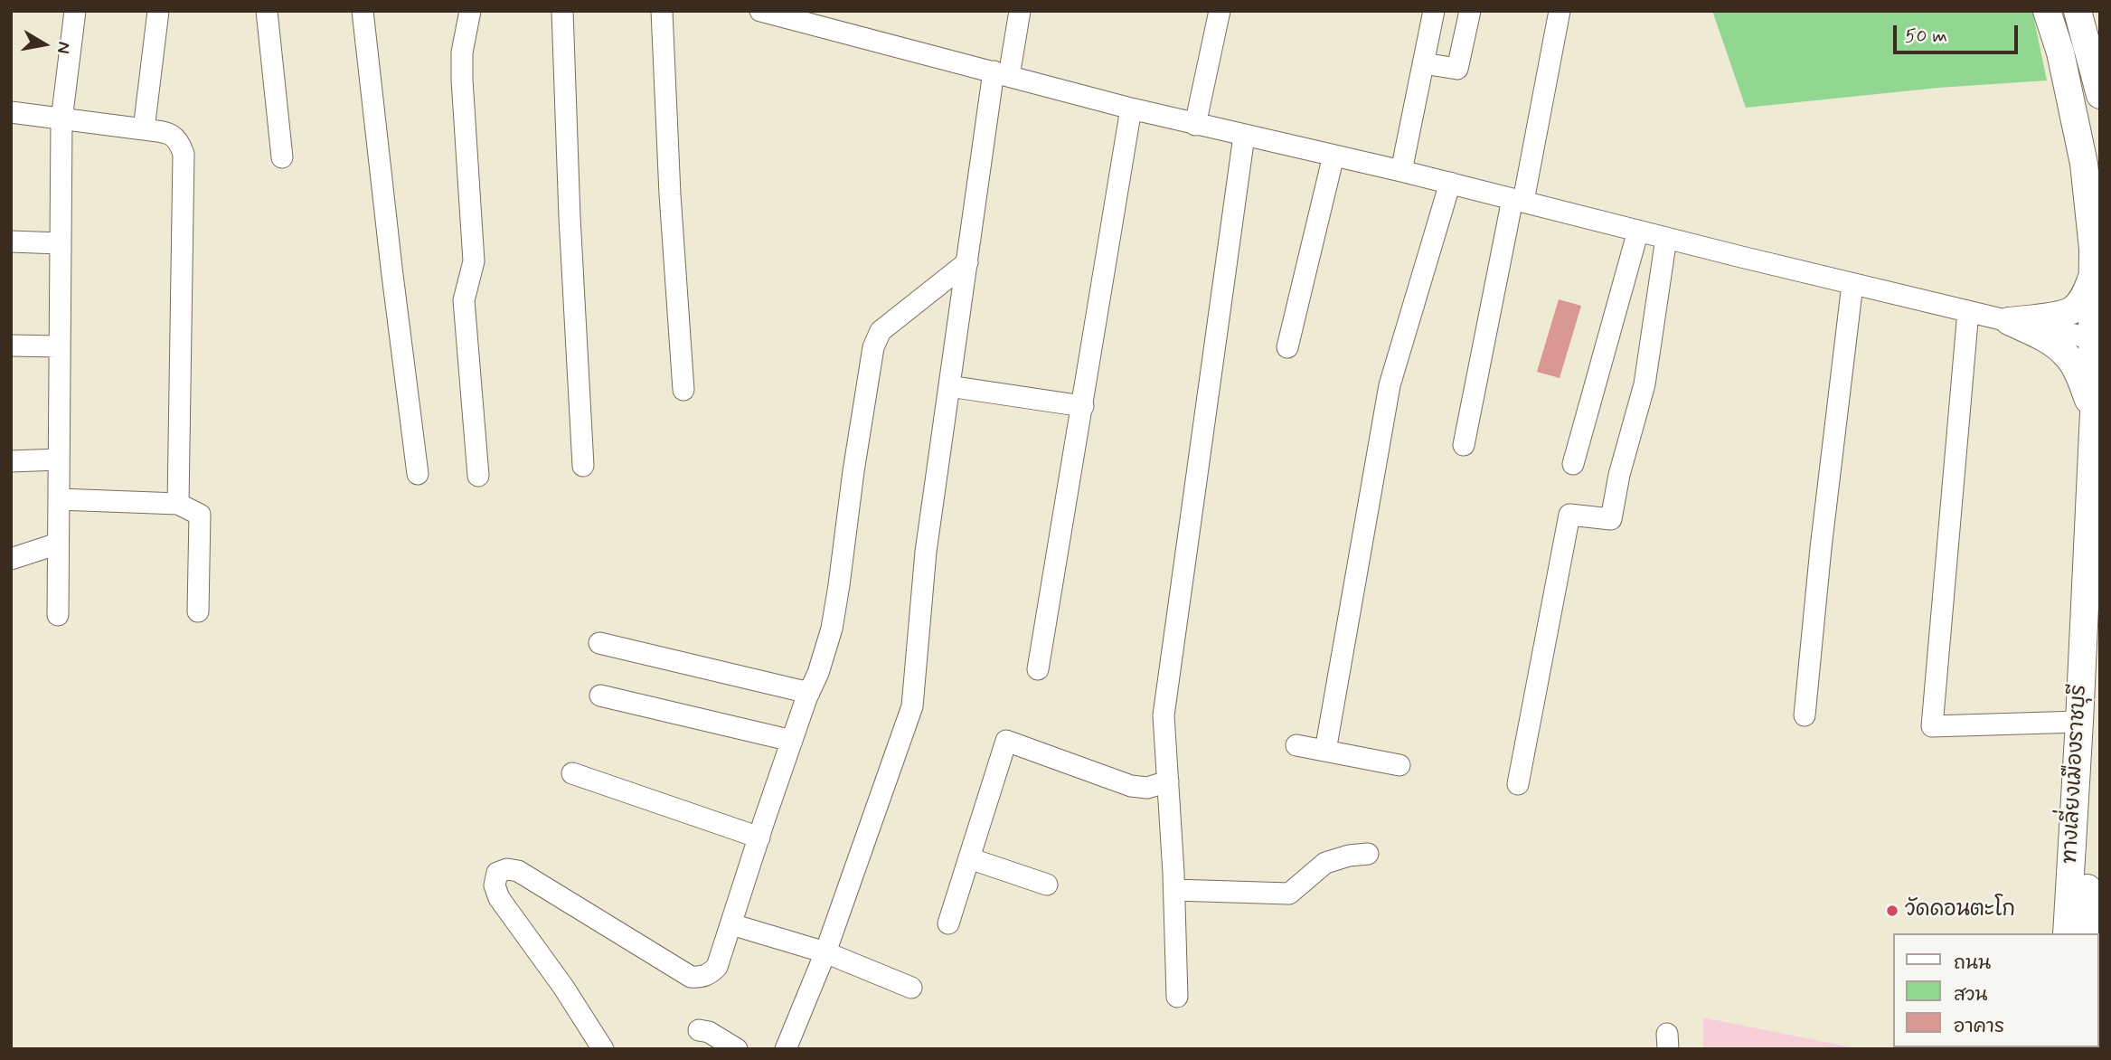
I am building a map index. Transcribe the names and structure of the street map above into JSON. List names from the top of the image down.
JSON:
{
  "streets": {
    "main road": ["ทางเลี่ยงเมืองราชบุรี"]
  },
  "places": ["วัดดอนตะโก"],
  "legend": ["ถนน", "สวน", "อาคาร"],
  "scale_bar": "50 m",
  "north": "right"
}
